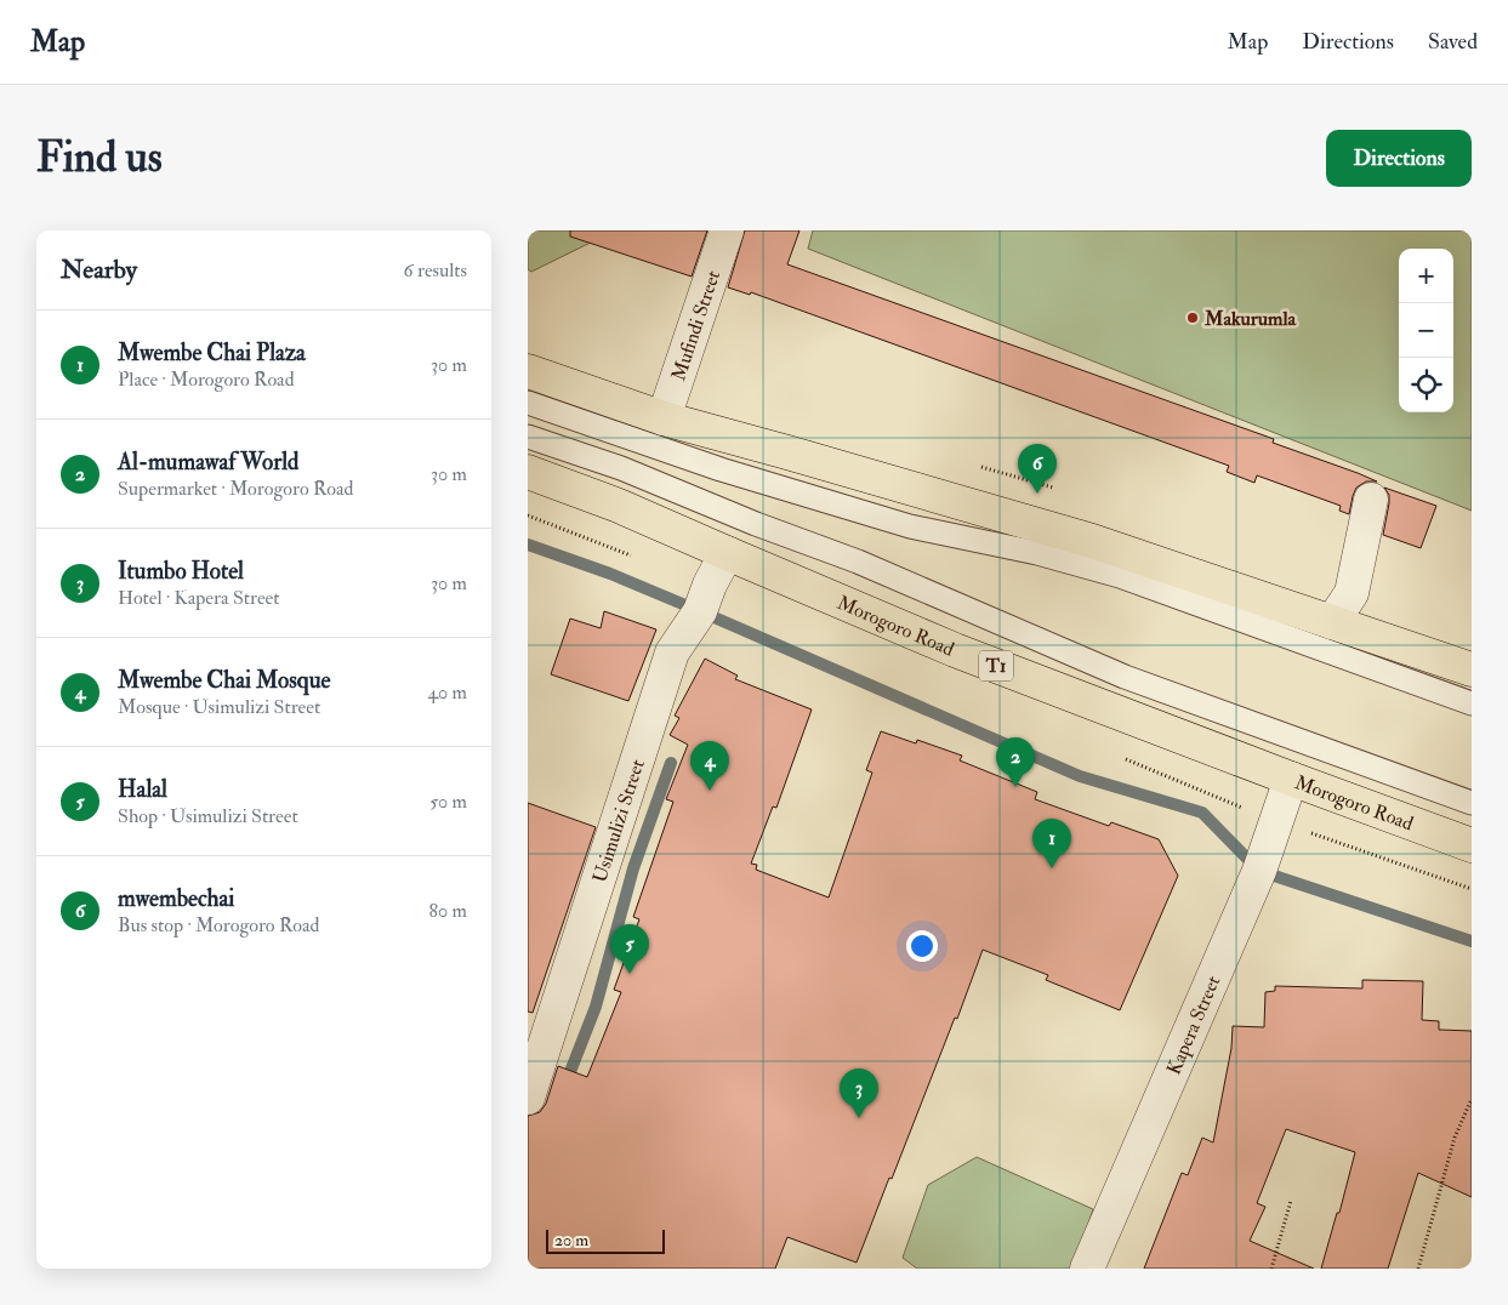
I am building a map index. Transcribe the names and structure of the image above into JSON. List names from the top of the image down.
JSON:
{
  "streets": {
    "highway": ["Morogoro Road", "T1"],
    "street": ["Mufindi Street", "Usimulizi Street", "Kapera Street"]
  },
  "crossings": [
    ["Morogoro Road", "Usimulizi Street"],
    ["Morogoro Road", "Kapera Street"]
  ],
  "places": ["Makurumla"],
  "scale_bar": "20 m",
  "page": {
    "header": "Map",
    "nav": ["Map", "Directions", "Saved"],
    "buttons": "Directions",
    "title": "Find us",
    "heading": ["Nearby", "6 results"],
    "map_buttons": ["+", "−"],
    "list": [
      {
        "mark": "1",
        "name": "Mwembe Chai Plaza",
        "note": "Place · Morogoro Road",
        "value": "30 m"
      },
      {
        "mark": "2",
        "name": "Al-mumawaf World",
        "note": "Supermarket · Morogoro Road",
        "value": "30 m"
      },
      {
        "mark": "3",
        "name": "Itumbo Hotel",
        "note": "Hotel · Kapera Street",
        "value": "30 m"
      },
      {
        "mark": "4",
        "name": "Mwembe Chai Mosque",
        "note": "Mosque · Usimulizi Street",
        "value": "40 m"
      },
      {
        "mark": "5",
        "name": "Halal",
        "note": "Shop · Usimulizi Street",
        "value": "50 m"
      },
      {
        "mark": "6",
        "name": "mwembechai",
        "note": "Bus stop · Morogoro Road",
        "value": "80 m"
      }
    ],
    "pins": [
      "6",
      "2",
      "4",
      "1",
      "5",
      "3"
    ],
    "scale": "20 m"
  }
}
